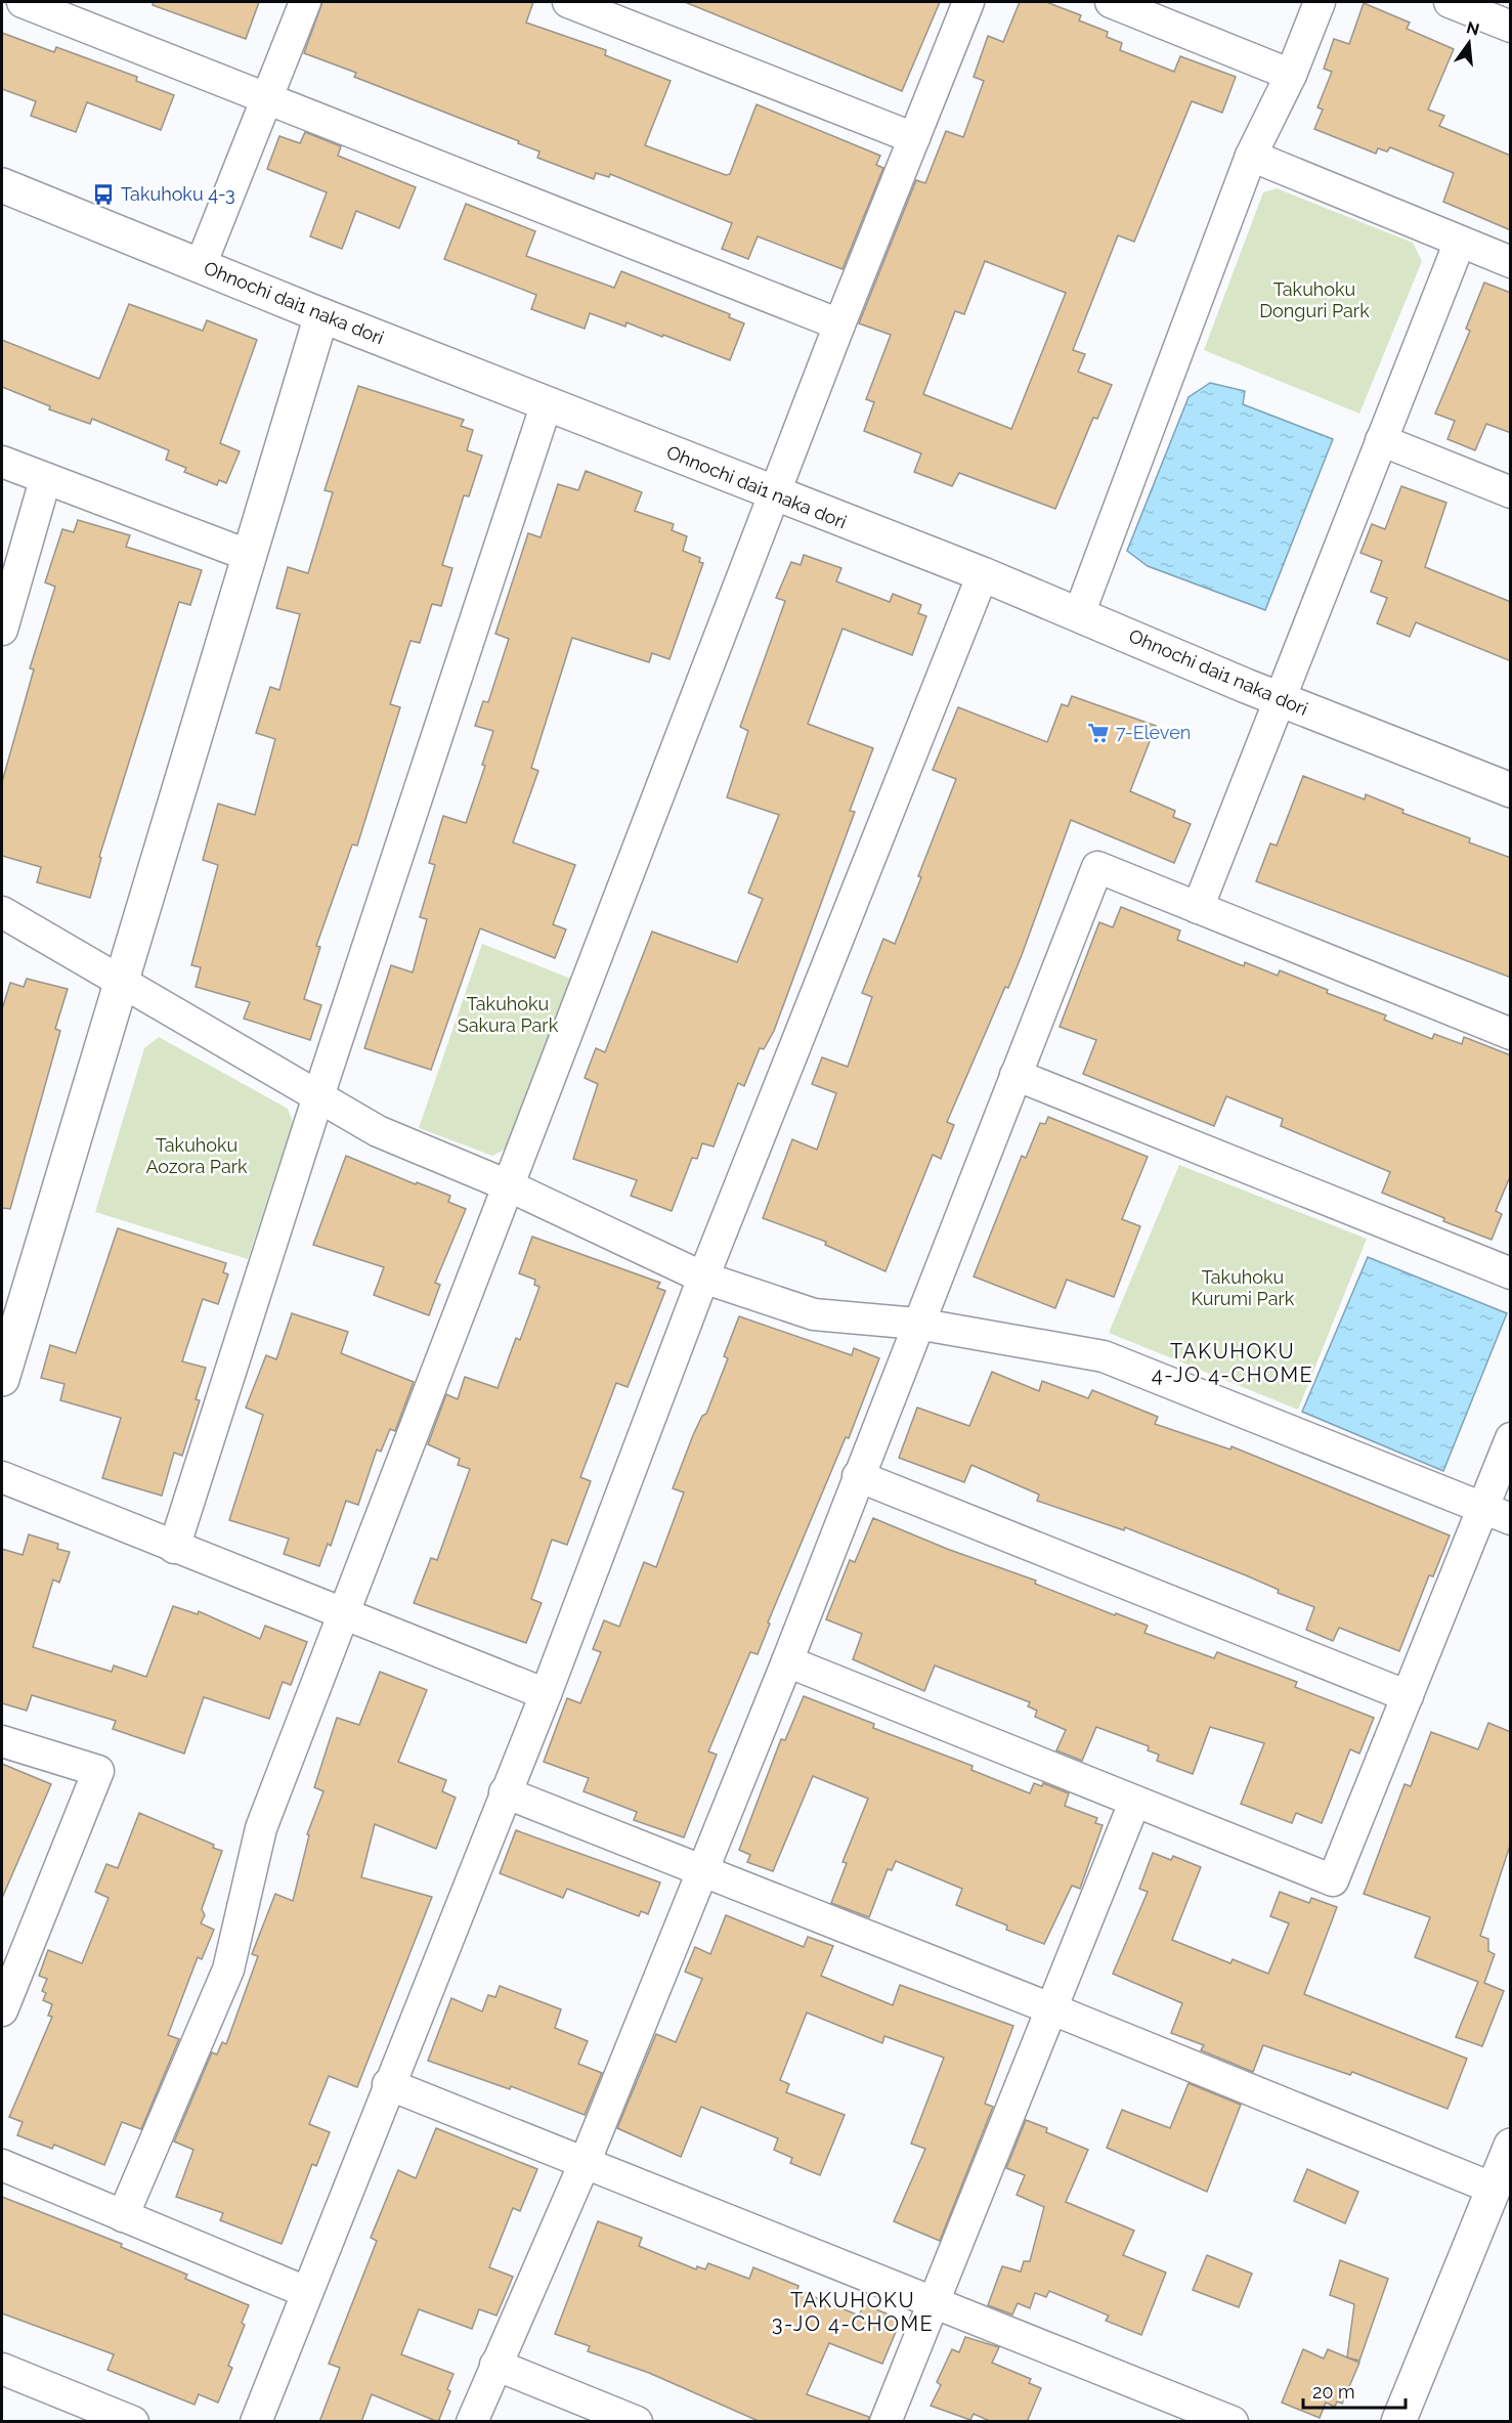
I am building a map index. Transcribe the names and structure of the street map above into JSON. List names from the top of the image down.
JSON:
{
  "streets": {
    "street": ["Ohnochi dai1 naka dori"]
  },
  "districts": ["TAKUHOKU 4-JO 4-CHOME", "TAKUHOKU 3-JO 4-CHOME"],
  "parks": [
    "Takuhoku Donguri Park",
    "Takuhoku Sakura Park",
    "Takuhoku Aozora Park",
    "Takuhoku Kurumi Park"
  ],
  "places": {
    "bus stop": ["Takuhoku 4-3"],
    "supermarket": ["7-Eleven"]
  },
  "scale_bar": "20 m",
  "north": "top"
}
